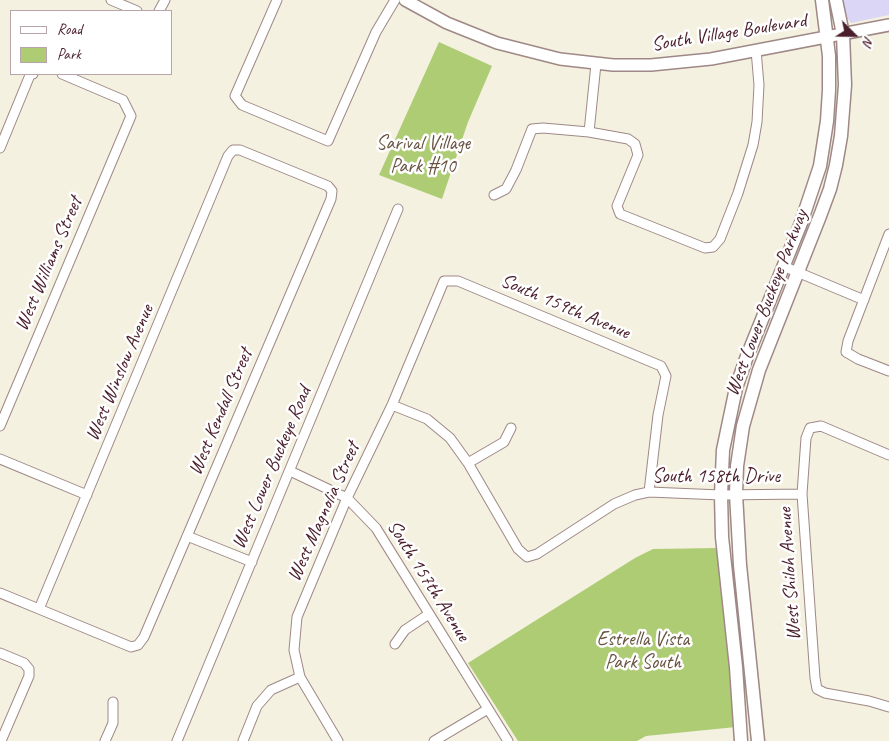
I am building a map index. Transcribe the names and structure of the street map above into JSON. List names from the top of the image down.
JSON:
{
  "streets": {
    "main road": ["West Lower Buckeye Parkway"],
    "street": [
      "South Village Boulevard",
      "West Williams Street",
      "South 159th Avenue",
      "West Winslow Avenue",
      "West Kendall Street",
      "West Lower Buckeye Road",
      "South 158th Drive",
      "West Magnolia Street",
      "West Shiloh Avenue",
      "South 157th Avenue"
    ]
  },
  "crossings": [
    ["South Village Boulevard", "West Lower Buckeye Parkway"],
    ["West Lower Buckeye Parkway", "South 158th Drive"],
    ["South 159th Avenue", "South 158th Drive"],
    ["South 159th Avenue", "West Magnolia Street"],
    ["West Winslow Avenue", "West Kendall Street"],
    ["West Lower Buckeye Road", "South 157th Avenue"],
    ["South 158th Drive", "West Shiloh Avenue"],
    ["West Magnolia Street", "South 157th Avenue"]
  ],
  "parks": ["Sarival Village Park #10", "Estrella Vista Park South"],
  "legend": ["Road", "Park"],
  "north": "bottom right"
}
